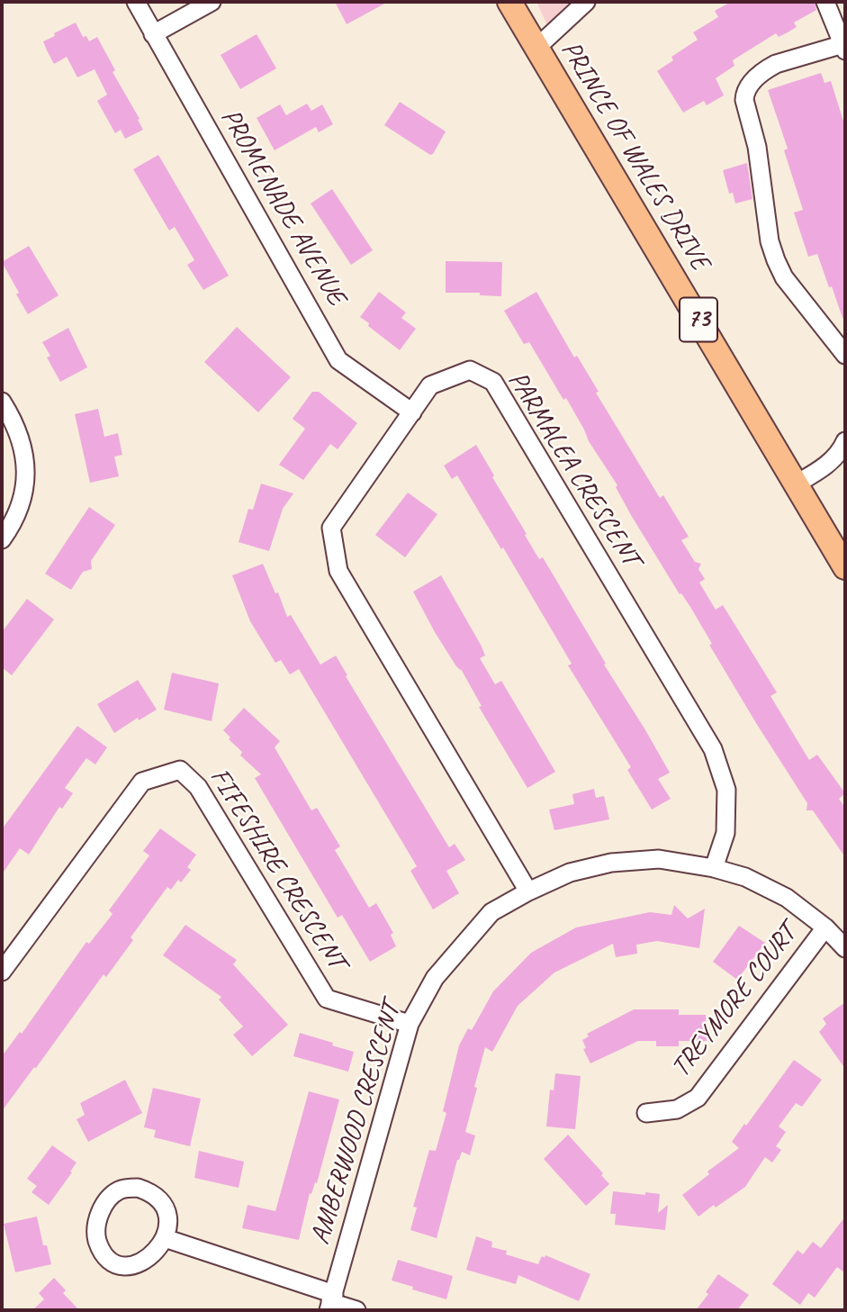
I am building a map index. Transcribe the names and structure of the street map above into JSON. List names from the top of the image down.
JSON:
{
  "streets": {
    "main road": ["PRINCE OF WALES DRIVE", "73"],
    "street": [
      "PROMENADE AVENUE",
      "PARMALEA CRESCENT",
      "FIFESHIRE CRESCENT",
      "TREYMORE COURT",
      "AMBERWOOD CRESCENT"
    ]
  },
  "crossings": [
    ["PROMENADE AVENUE", "PARMALEA CRESCENT"],
    ["PARMALEA CRESCENT", "AMBERWOOD CRESCENT"],
    ["FIFESHIRE CRESCENT", "AMBERWOOD CRESCENT"],
    ["TREYMORE COURT", "AMBERWOOD CRESCENT"]
  ]
}
